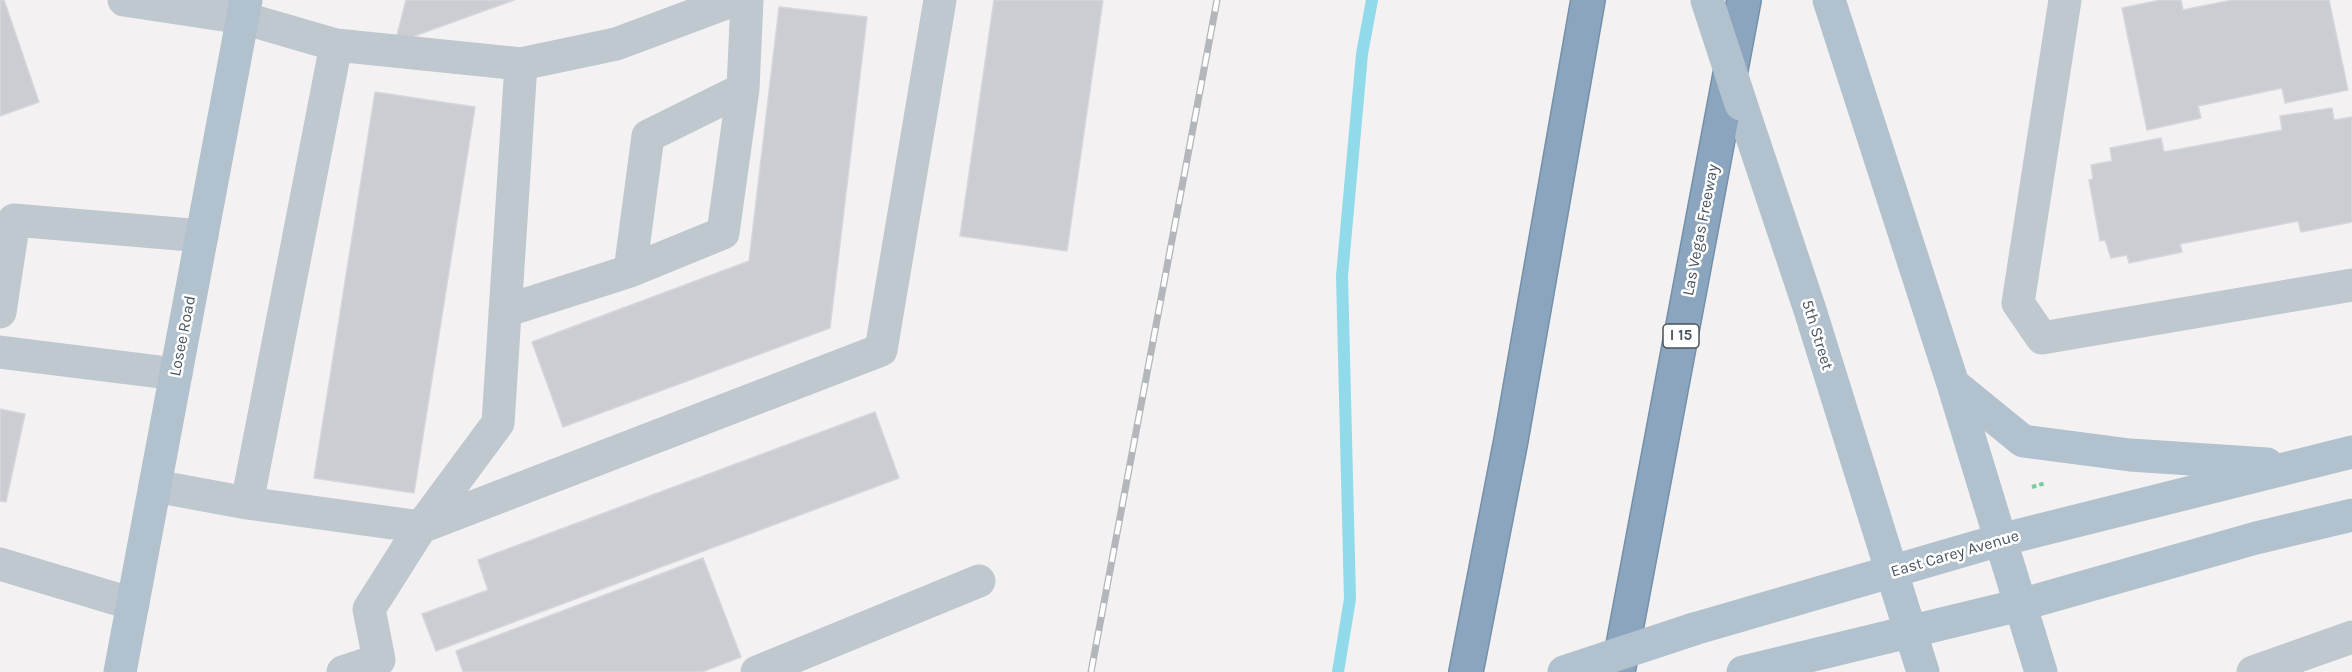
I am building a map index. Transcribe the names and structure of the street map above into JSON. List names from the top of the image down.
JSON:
{
  "streets": {
    "highway": ["Las Vegas Freeway", "I 15"],
    "main road": ["5th Street", "Losee Road", "East Carey Avenue"]
  },
  "crossings": [
    ["5th Street", "East Carey Avenue"]
  ]
}
